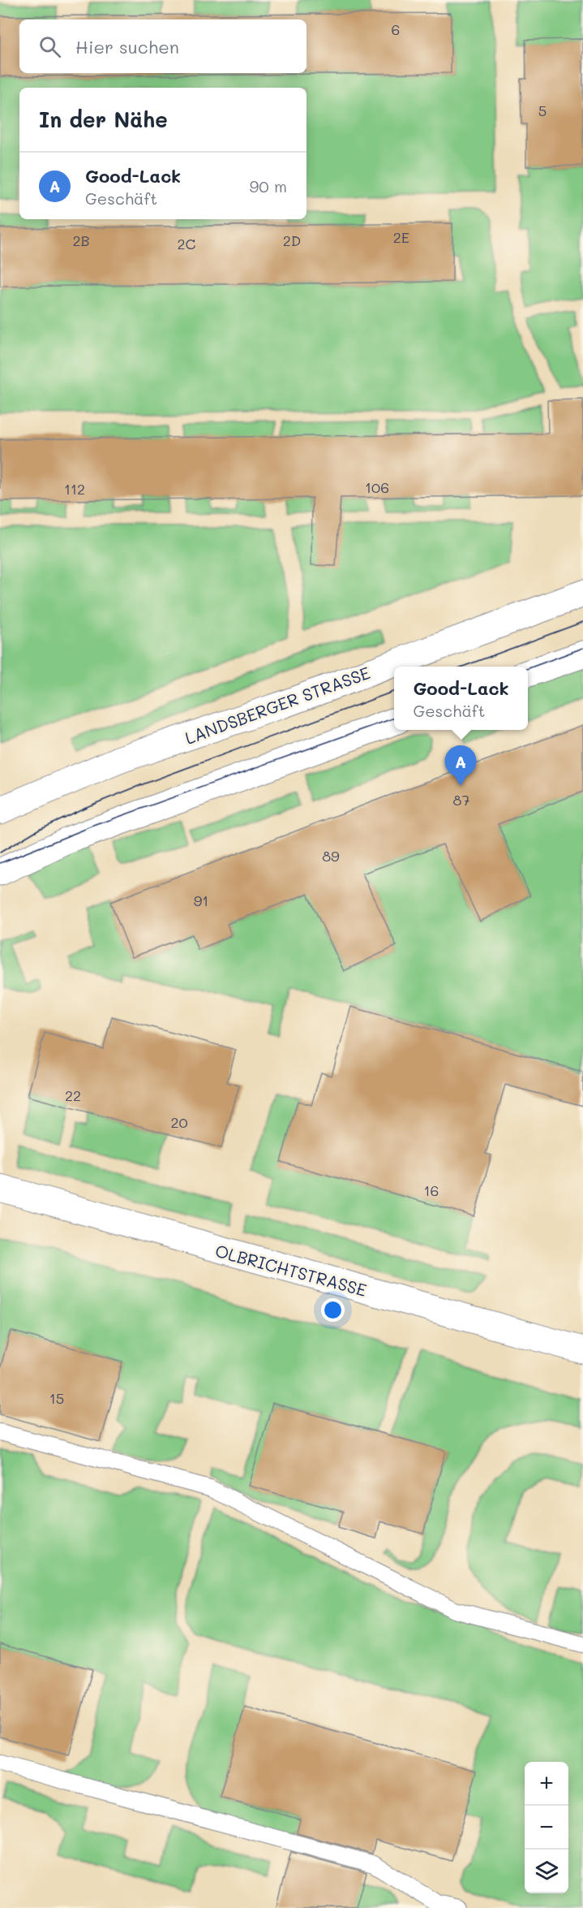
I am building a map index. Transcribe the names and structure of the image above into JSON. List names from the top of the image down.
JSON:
{
  "streets": {
    "street": ["LANDSBERGER STRASSE", "OLBRICHTSTRASSE"]
  },
  "house_numbers": [
    "6",
    "5",
    "2E",
    "2B",
    "2D",
    "2C",
    "106",
    "112",
    "87",
    "89",
    "91",
    "22",
    "20",
    "16",
    "15"
  ],
  "page": {
    "search": "Hier suchen",
    "heading": "In der Nähe",
    "list": [
      {
        "mark": "A",
        "name": "Good-Lack",
        "note": "Geschäft",
        "value": "90 m"
      }
    ],
    "popup": ["Good-Lack", "Geschäft"],
    "pins": "A",
    "map_buttons": ["+", "−"]
  }
}
